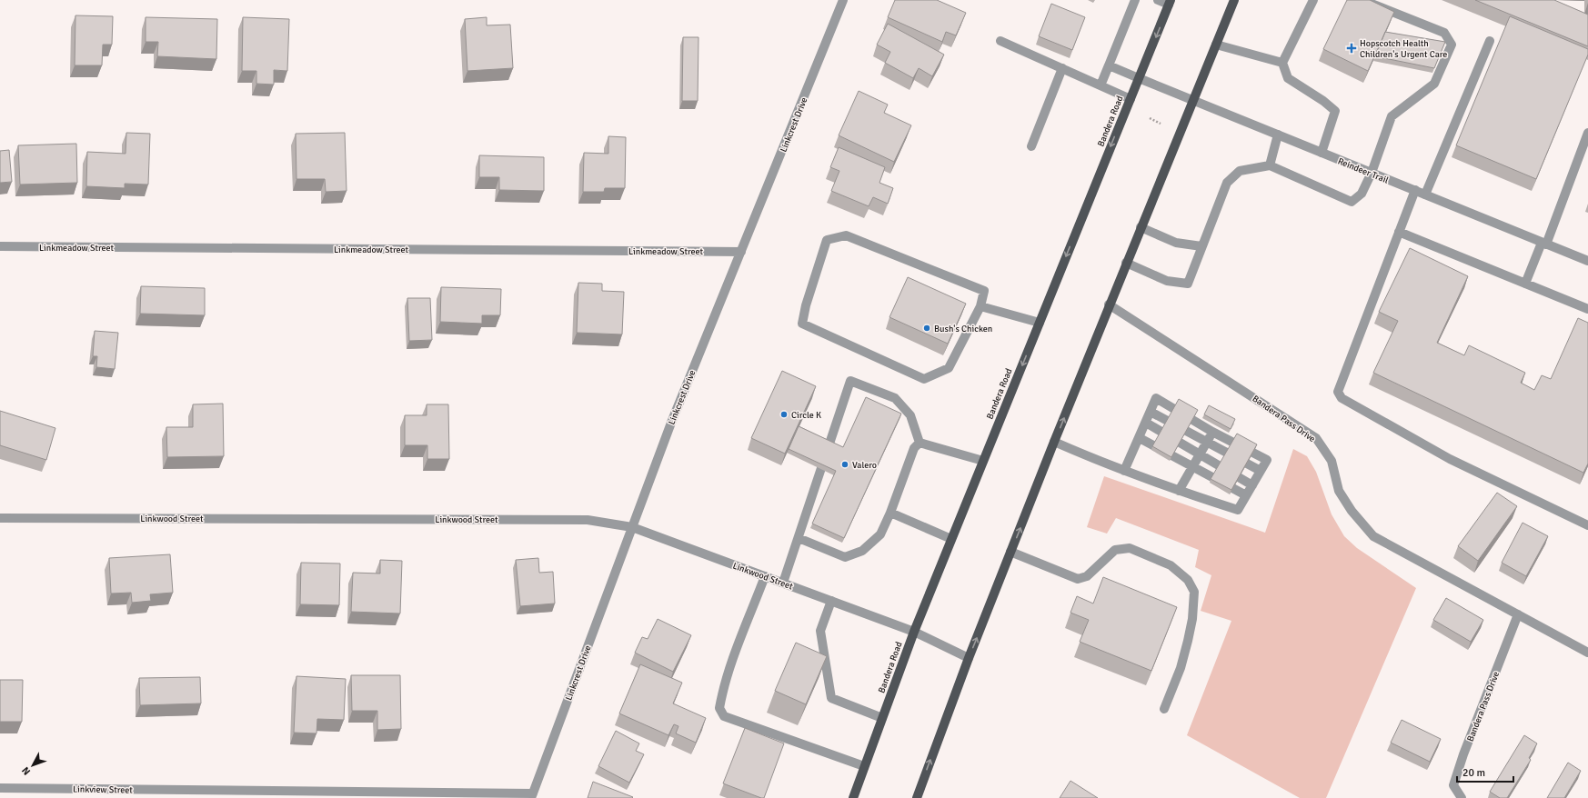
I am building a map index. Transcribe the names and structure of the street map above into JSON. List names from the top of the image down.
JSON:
{
  "streets": {
    "main road": ["Bandera Road"],
    "street": [
      "Linkcrest Drive",
      "Reindeer Trail",
      "Linkmeadow Street",
      "Bandera Pass Drive",
      "Linkwood Street",
      "Linkview Street"
    ]
  },
  "crossings": [
    ["Bandera Road", "Reindeer Trail"],
    ["Bandera Road", "Linkwood Street"],
    ["Linkcrest Drive", "Linkmeadow Street"],
    ["Linkcrest Drive", "Linkwood Street"],
    ["Linkcrest Drive", "Linkview Street"]
  ],
  "places": {
    "health": ["Hopscotch Health Children's Urgent Care"],
    "other": ["Bush's Chicken", "Circle K", "Valero"]
  },
  "scale_bar": "20 m",
  "north": "bottom left"
}
